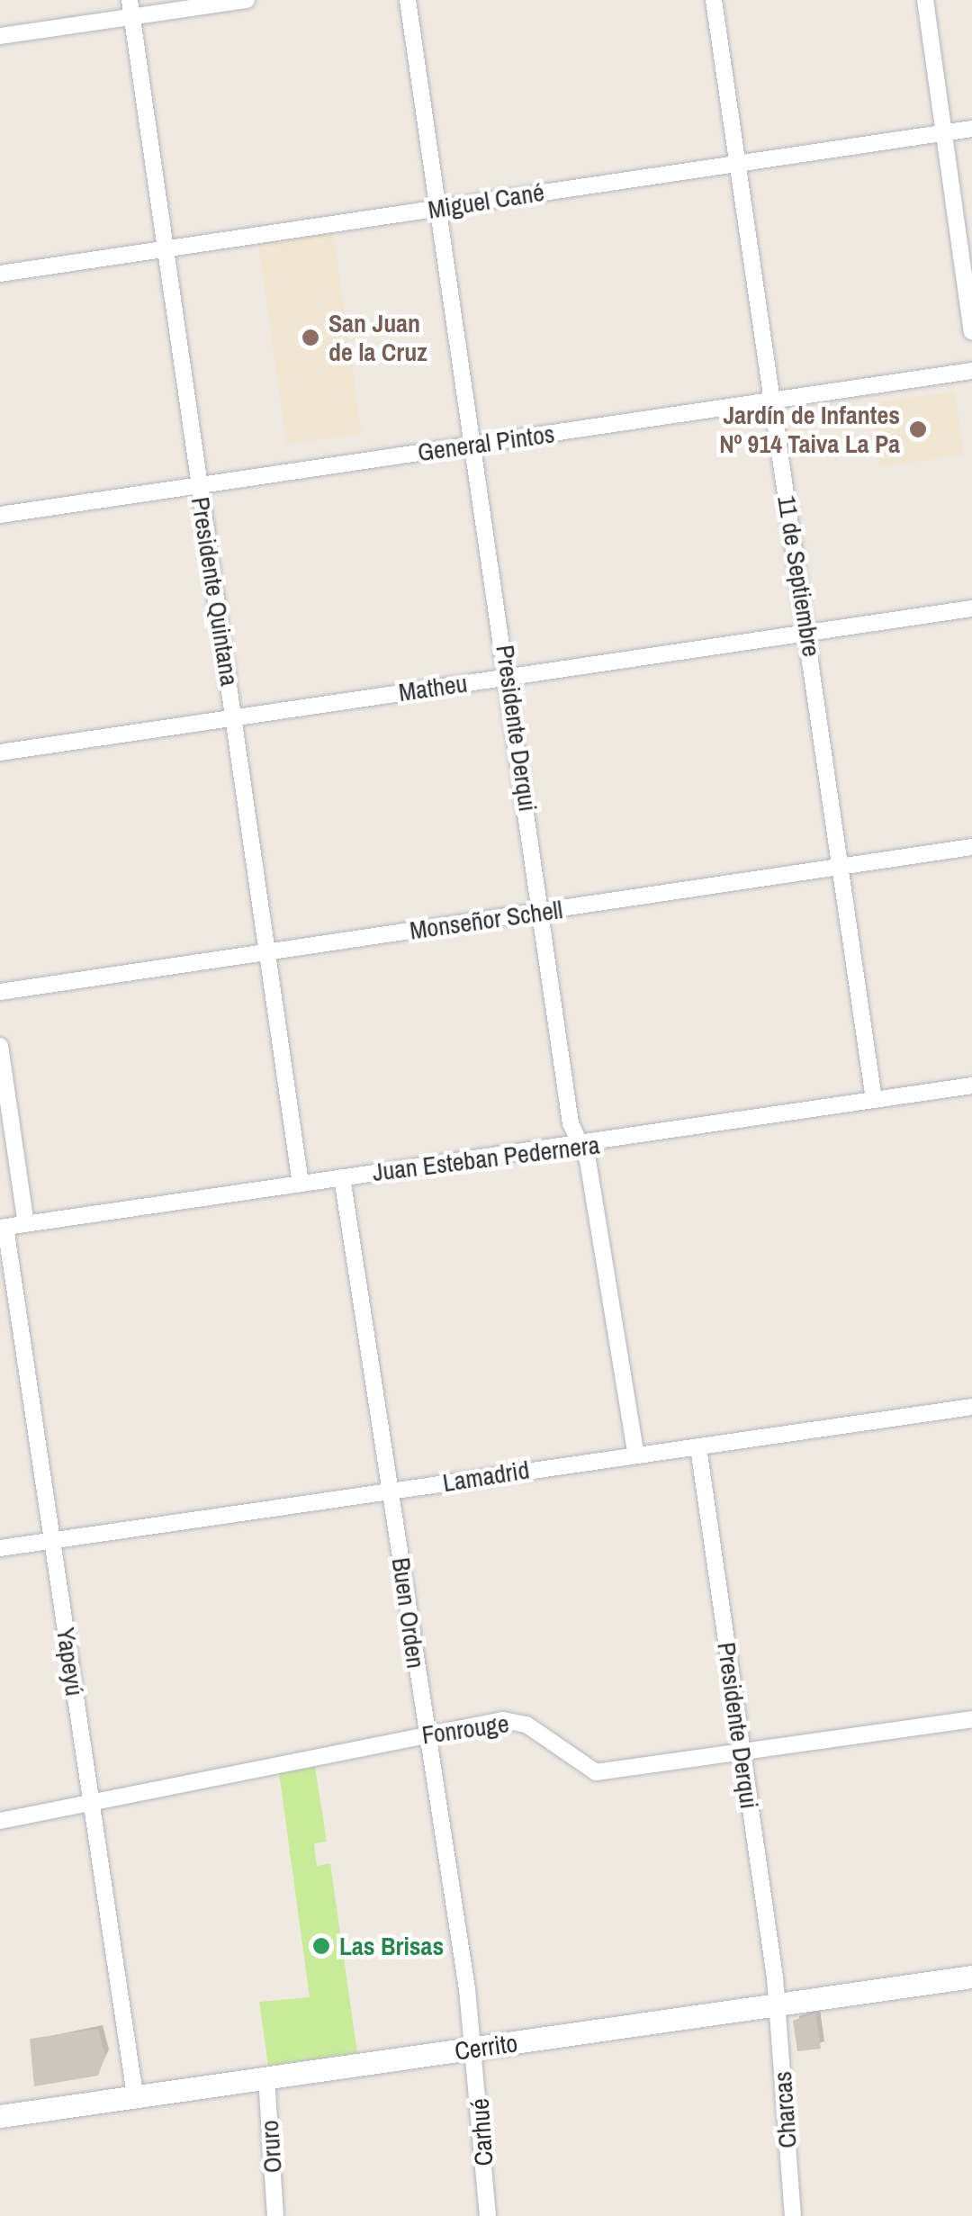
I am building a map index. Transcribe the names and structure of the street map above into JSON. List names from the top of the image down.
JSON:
{
  "streets": {
    "main road": ["Cerrito"],
    "street": [
      "Miguel Cané",
      "General Pintos",
      "11 de Septiembre",
      "Presidente Quintana",
      "Matheu",
      "Presidente Derqui",
      "Monseñor Schell",
      "Juan Esteban Pedernera",
      "Lamadrid",
      "Buen Orden",
      "Yapeyú",
      "Fonrouge",
      "Charcas",
      "Carhué",
      "Oruro"
    ]
  },
  "crossings": [
    ["Miguel Cané", "11 de Septiembre"],
    ["Miguel Cané", "Presidente Quintana"],
    ["Miguel Cané", "Presidente Derqui"],
    ["General Pintos", "11 de Septiembre"],
    ["General Pintos", "Presidente Quintana"],
    ["General Pintos", "Presidente Derqui"],
    ["11 de Septiembre", "Matheu"],
    ["11 de Septiembre", "Monseñor Schell"],
    ["11 de Septiembre", "Juan Esteban Pedernera"],
    ["Presidente Quintana", "Matheu"],
    ["Presidente Quintana", "Monseñor Schell"],
    ["Presidente Quintana", "Juan Esteban Pedernera"],
    ["Matheu", "Presidente Derqui"],
    ["Presidente Derqui", "Monseñor Schell"],
    ["Presidente Derqui", "Juan Esteban Pedernera"],
    ["Presidente Derqui", "Lamadrid"],
    ["Presidente Derqui", "Fonrouge"],
    ["Presidente Derqui", "Cerrito"],
    ["Presidente Derqui", "Charcas"],
    ["Juan Esteban Pedernera", "Buen Orden"],
    ["Juan Esteban Pedernera", "Yapeyú"],
    ["Lamadrid", "Buen Orden"],
    ["Lamadrid", "Yapeyú"],
    ["Buen Orden", "Fonrouge"],
    ["Buen Orden", "Cerrito"],
    ["Buen Orden", "Carhué"],
    ["Yapeyú", "Fonrouge"],
    ["Yapeyú", "Cerrito"],
    ["Cerrito", "Charcas"],
    ["Cerrito", "Carhué"],
    ["Cerrito", "Oruro"]
  ],
  "places": ["San Juan de la Cruz", "Jardín de Infantes Nº 914 Taiva La Pa", "Las Brisas"]
}
